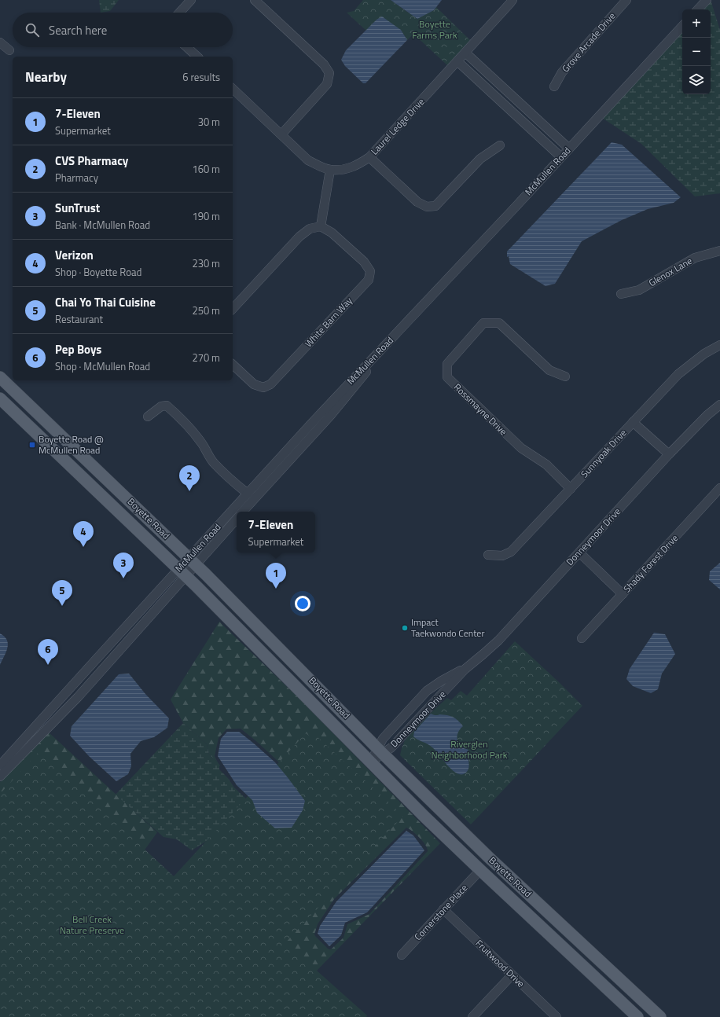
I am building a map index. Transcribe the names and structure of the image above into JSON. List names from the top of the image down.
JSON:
{
  "streets": {
    "main road": ["Boyette Road"],
    "street": [
      "Grove Arcade Drive",
      "Laurel Ledge Drive",
      "McMullen Road",
      "Glenox Lane",
      "White Barn Way",
      "Rossmayne Drive",
      "Sunnyoak Drive",
      "Donneymoor Drive",
      "Shady Forest Drive",
      "Cornerstone Place",
      "Fruitwood Drive"
    ]
  },
  "crossings": [
    ["McMullen Road", "Boyette Road"],
    ["Rossmayne Drive", "Sunnyoak Drive"],
    ["Boyette Road", "Donneymoor Drive"],
    ["Boyette Road", "Cornerstone Place"],
    ["Cornerstone Place", "Fruitwood Drive"]
  ],
  "parks": ["Boyette Farms Park", "Riverglen Neighborhood Park", "Bell Creek Nature Preserve"],
  "places": {
    "transit": ["Boyette Road @ McMullen Road"],
    "other": ["Impact Taekwondo Center"]
  },
  "page": {
    "map_buttons": ["+", "−"],
    "search": "Search here",
    "heading": ["Nearby", "6 results"],
    "list": [
      {
        "mark": "1",
        "name": "7-Eleven",
        "note": "Supermarket",
        "value": "30 m"
      },
      {
        "mark": "2",
        "name": "CVS Pharmacy",
        "note": "Pharmacy",
        "value": "160 m"
      },
      {
        "mark": "3",
        "name": "SunTrust",
        "note": "Bank · McMullen Road",
        "value": "190 m"
      },
      {
        "mark": "4",
        "name": "Verizon",
        "note": "Shop · Boyette Road",
        "value": "230 m"
      },
      {
        "mark": "5",
        "name": "Chai Yo Thai Cuisine",
        "note": "Restaurant",
        "value": "250 m"
      },
      {
        "mark": "6",
        "name": "Pep Boys",
        "note": "Shop · McMullen Road",
        "value": "270 m"
      }
    ],
    "pins": [
      "2",
      "4",
      "3",
      "1",
      "5",
      "6"
    ],
    "popup": ["7-Eleven", "Supermarket"]
  }
}
